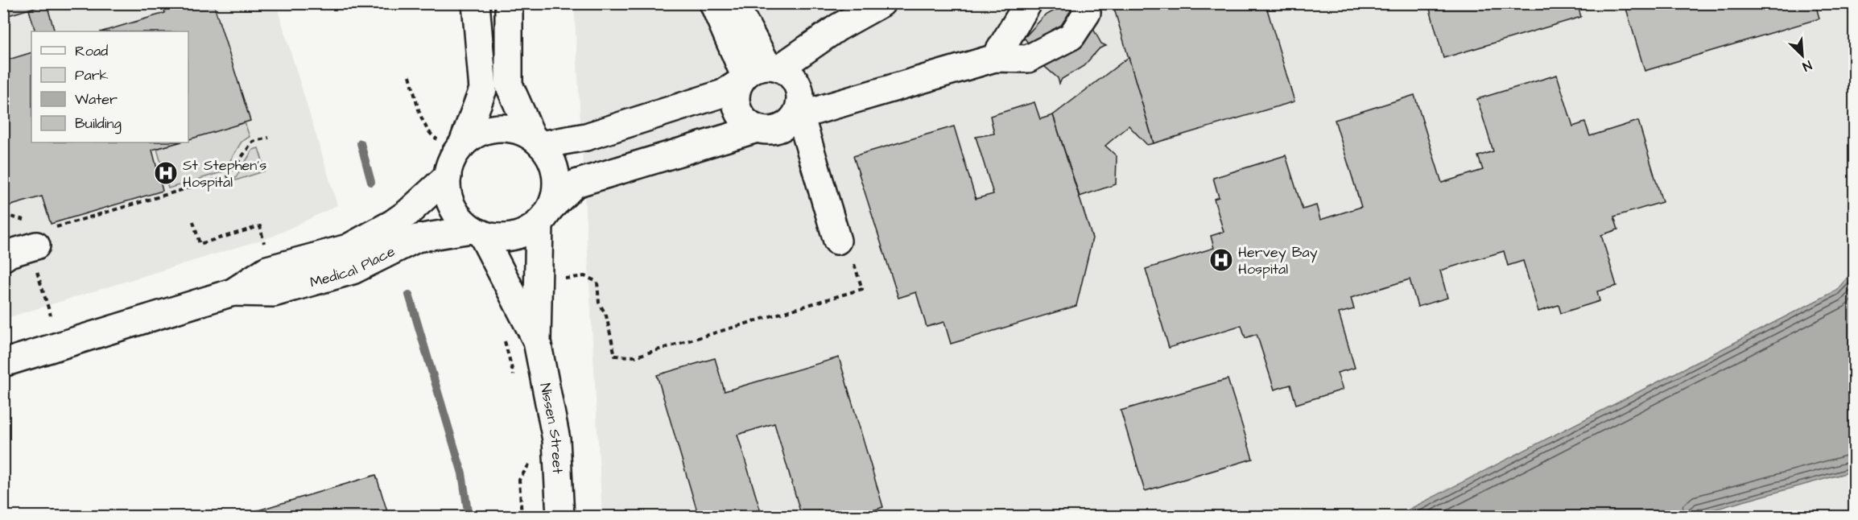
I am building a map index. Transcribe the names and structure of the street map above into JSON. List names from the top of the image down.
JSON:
{
  "streets": {
    "street": ["Medical Place", "Nissen Street"]
  },
  "crossings": [
    ["Medical Place", "Nissen Street"]
  ],
  "places": {
    "hospital": ["St Stephen's Hospital", "Hervey Bay Hospital"]
  },
  "legend": [
    "Road",
    "Park",
    "Water",
    "Building"
  ],
  "north": "bottom right"
}
